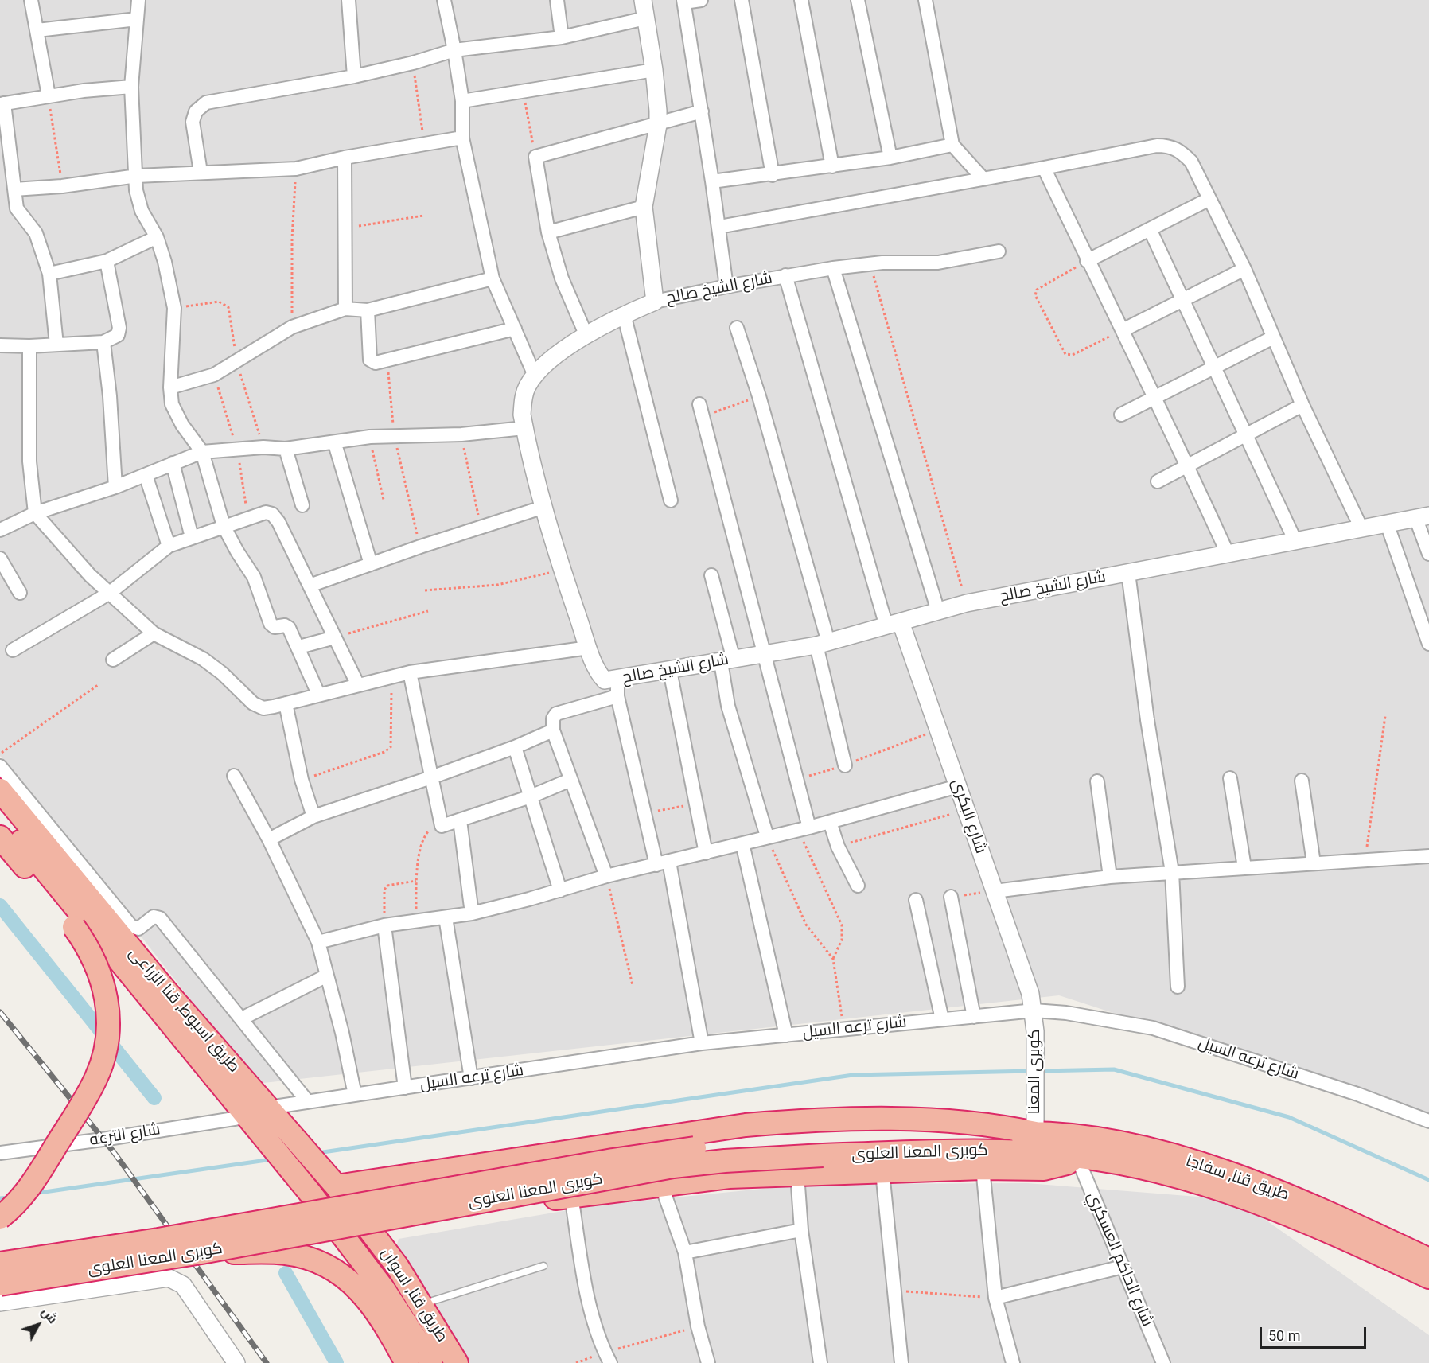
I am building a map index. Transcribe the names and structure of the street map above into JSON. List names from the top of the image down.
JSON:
{
  "streets": {
    "highway": [
      "طريق اسيوط, قنا الزراعى",
      "كوبرى المعنا العلوى",
      "طريق قنا, سفاجا",
      "طريق قنا, اسوان"
    ],
    "street": [
      "شارع الشيخ صالح",
      "شارع البكرى",
      "شارع ترعه السيل",
      "كوبرى المعنا",
      "شارع الترعه",
      "شارع الحاكم العسكري"
    ]
  },
  "crossings": [
    ["شارع الشيخ صالح", "شارع البكرى"],
    ["شارع البكرى", "شارع ترعه السيل"],
    ["شارع البكرى", "كوبرى المعنا"],
    ["طريق اسيوط, قنا الزراعى", "شارع ترعه السيل"],
    ["طريق اسيوط, قنا الزراعى", "شارع الترعه"],
    ["طريق اسيوط, قنا الزراعى", "طريق قنا, اسوان"],
    ["شارع ترعه السيل", "كوبرى المعنا"],
    ["شارع ترعه السيل", "شارع الترعه"],
    ["كوبرى المعنا", "كوبرى المعنا العلوى"],
    ["كوبرى المعنا", "طريق قنا, سفاجا"],
    ["كوبرى المعنا العلوى", "طريق قنا, سفاجا"],
    ["كوبرى المعنا العلوى", "شارع الحاكم العسكري"],
    ["طريق قنا, سفاجا", "شارع الحاكم العسكري"]
  ],
  "scale_bar": "50 m",
  "north": "top right"
}
